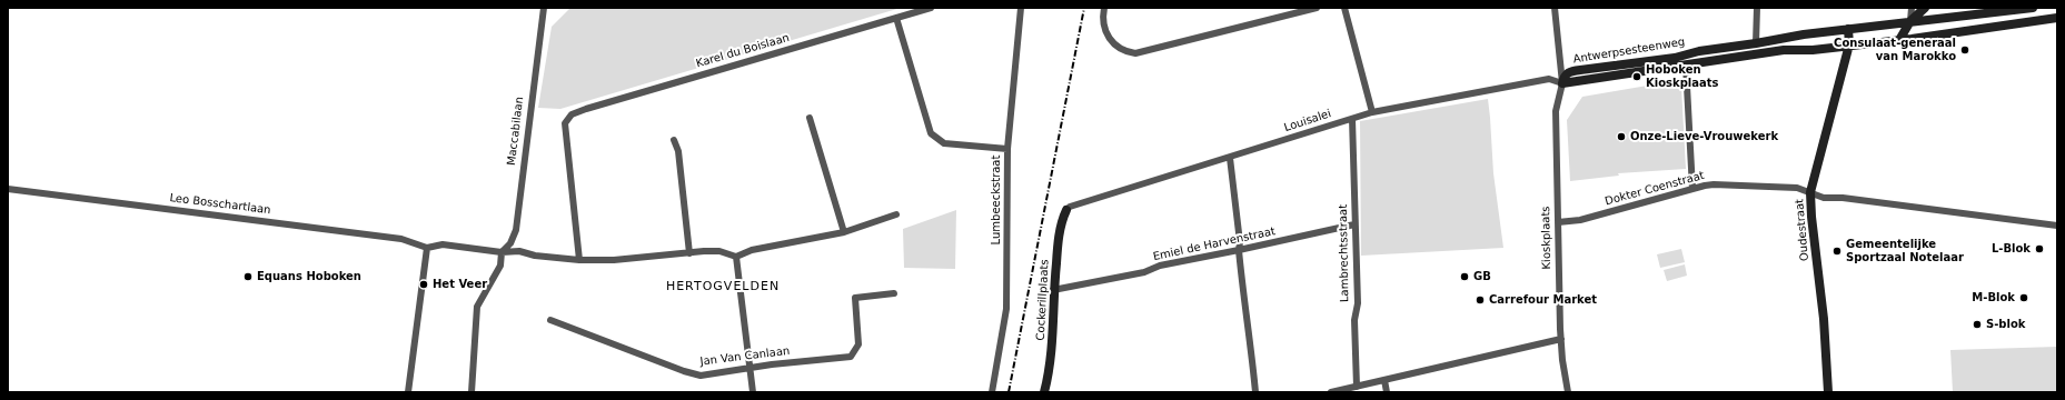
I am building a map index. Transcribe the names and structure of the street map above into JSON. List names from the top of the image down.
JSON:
{
  "streets": {
    "street": [
      "Karel du Boislaan",
      "Antwerpsesteenweg",
      "Louisalei",
      "Maccabilaan",
      "Dokter Coenstraat",
      "Lumbeeckstraat",
      "Leo Bosschartlaan",
      "Oudestraat",
      "Kioskplaats",
      "Emiel de Harvenstraat",
      "Lambrechtsstraat",
      "Cockerillplaats",
      "Jan Van Canlaan"
    ]
  },
  "crossings": [
    ["Antwerpsesteenweg", "Louisalei"],
    ["Antwerpsesteenweg", "Oudestraat"],
    ["Antwerpsesteenweg", "Kioskplaats"],
    ["Louisalei", "Kioskplaats"],
    ["Louisalei", "Lambrechtsstraat"],
    ["Louisalei", "Cockerillplaats"],
    ["Dokter Coenstraat", "Oudestraat"],
    ["Dokter Coenstraat", "Kioskplaats"],
    ["Emiel de Harvenstraat", "Lambrechtsstraat"],
    ["Emiel de Harvenstraat", "Cockerillplaats"]
  ],
  "districts": ["HERTOGVELDEN"],
  "places": [
    "Consulaat-generaal van Marokko",
    "Hoboken Kioskplaats",
    "Onze-Lieve-Vrouwekerk",
    "L-Blok",
    "Gemeentelijke Sportzaal Notelaar",
    "Equans Hoboken",
    "GB",
    "Het Veer",
    "M-Blok",
    "Carrefour Market",
    "S-blok"
  ]
}
